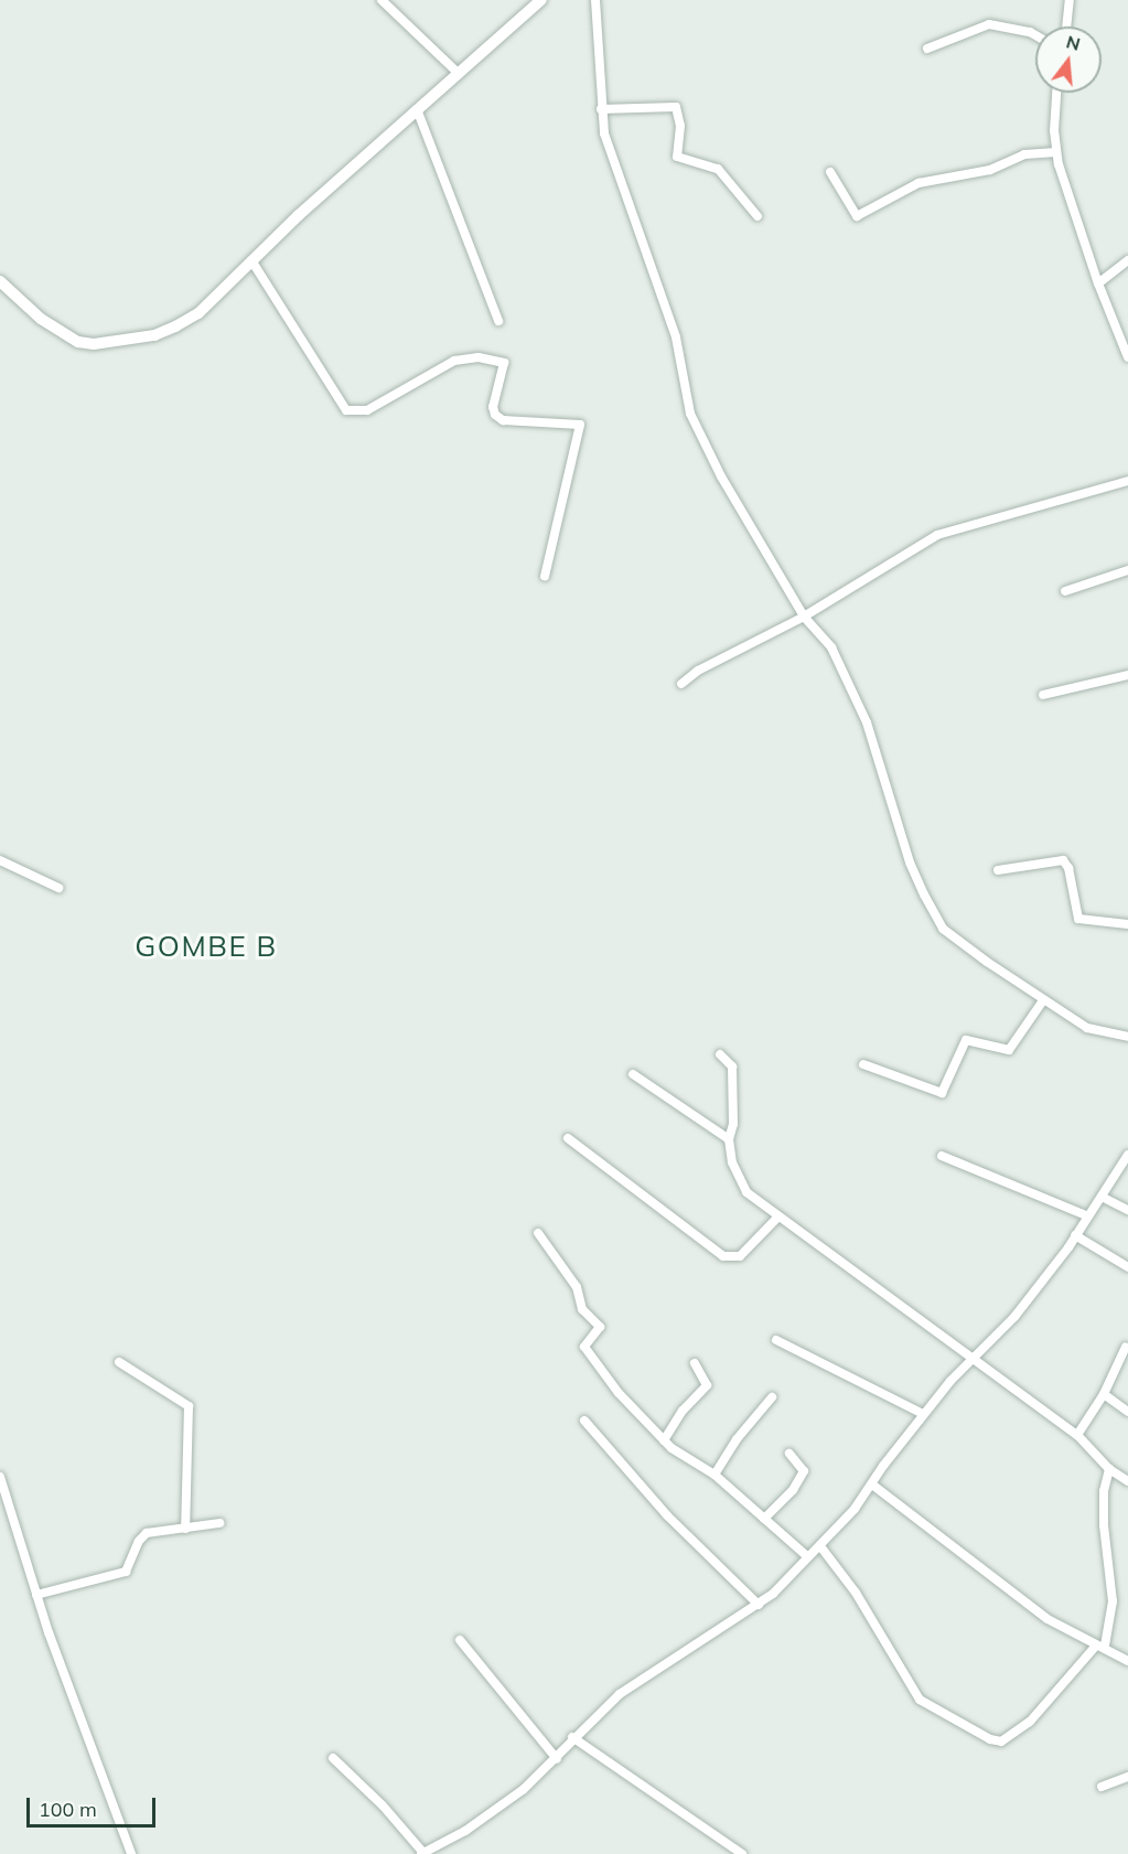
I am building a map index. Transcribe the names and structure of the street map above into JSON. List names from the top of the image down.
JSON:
{
  "districts": ["GOMBE B"],
  "scale_bar": "100 m",
  "north": "top"
}
